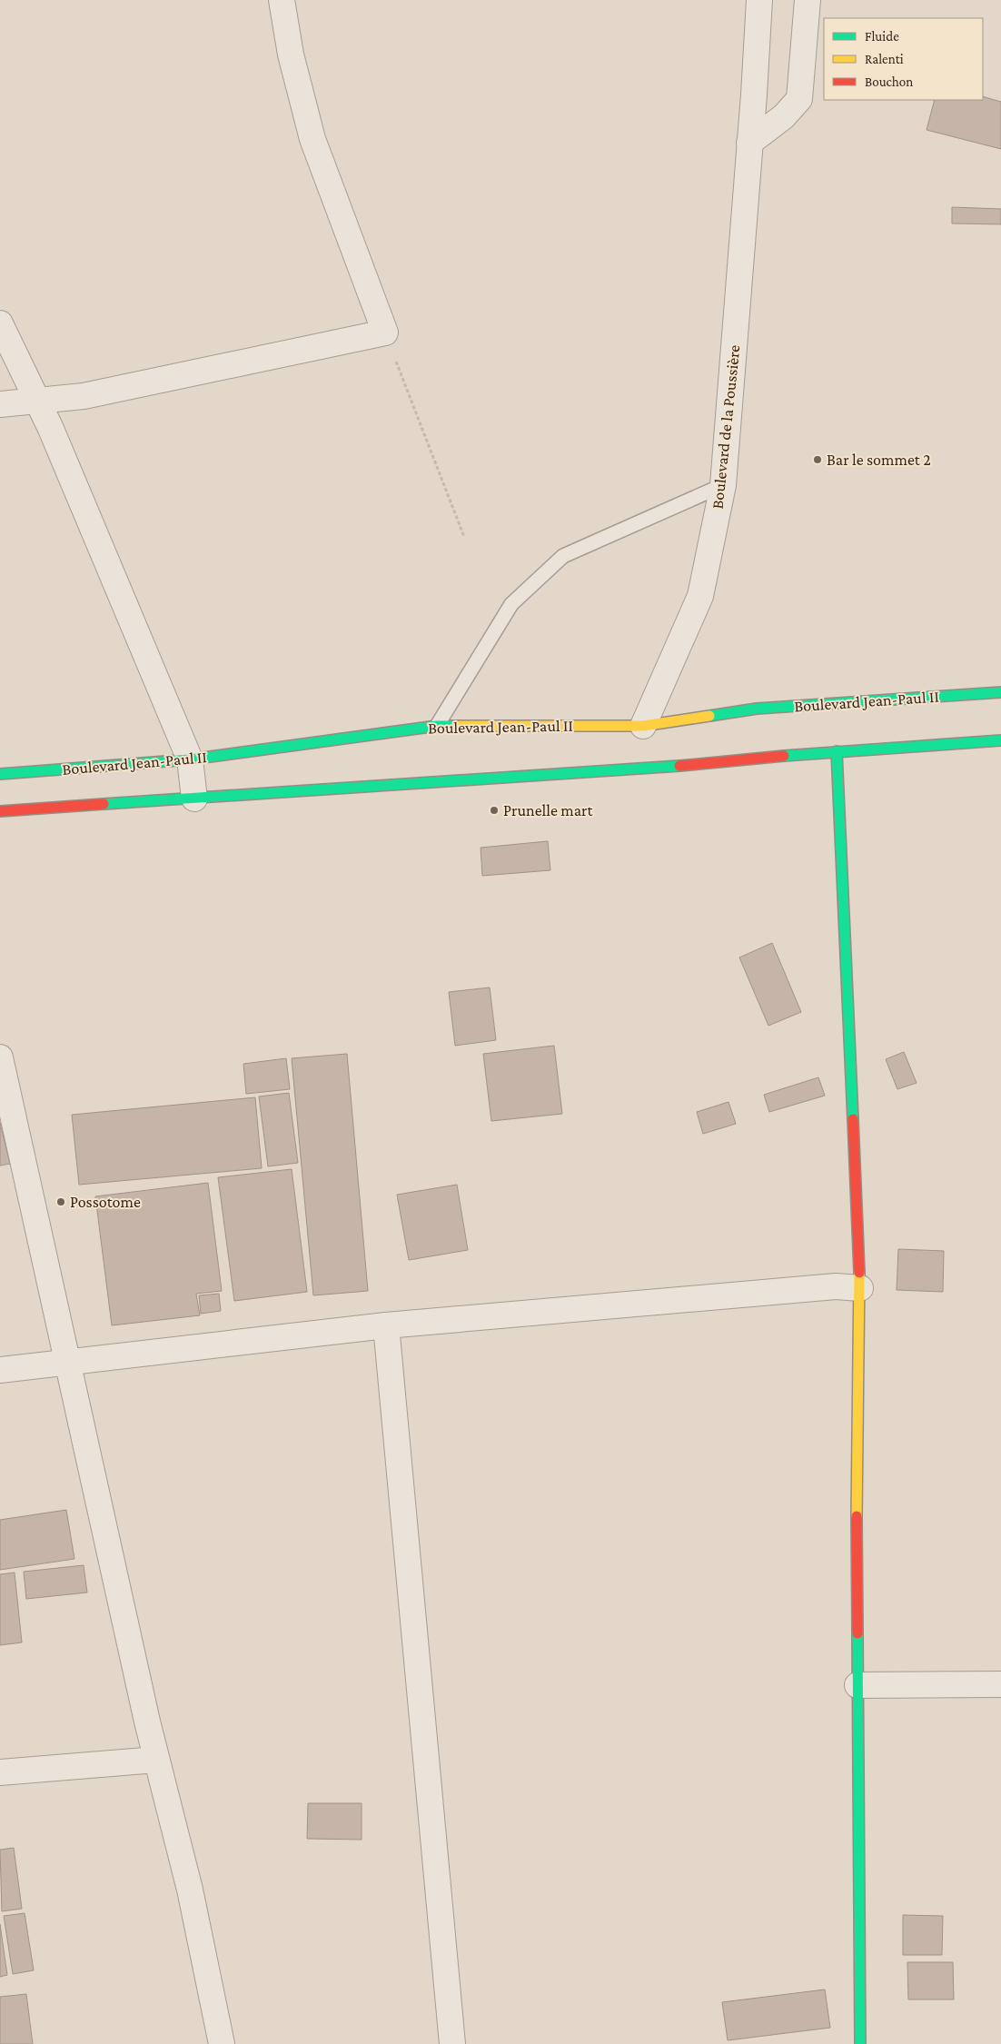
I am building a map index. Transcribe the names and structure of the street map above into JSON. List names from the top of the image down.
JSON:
{
  "streets": {
    "main road": ["Boulevard Jean-Paul II"],
    "street": ["Boulevard de la Poussière"]
  },
  "crossings": [
    ["Boulevard de la Poussière", "Boulevard Jean-Paul II"]
  ],
  "places": ["Bar le sommet 2", "Prunelle mart", "Possotome"],
  "legend": ["Fluide", "Ralenti", "Bouchon"]
}
